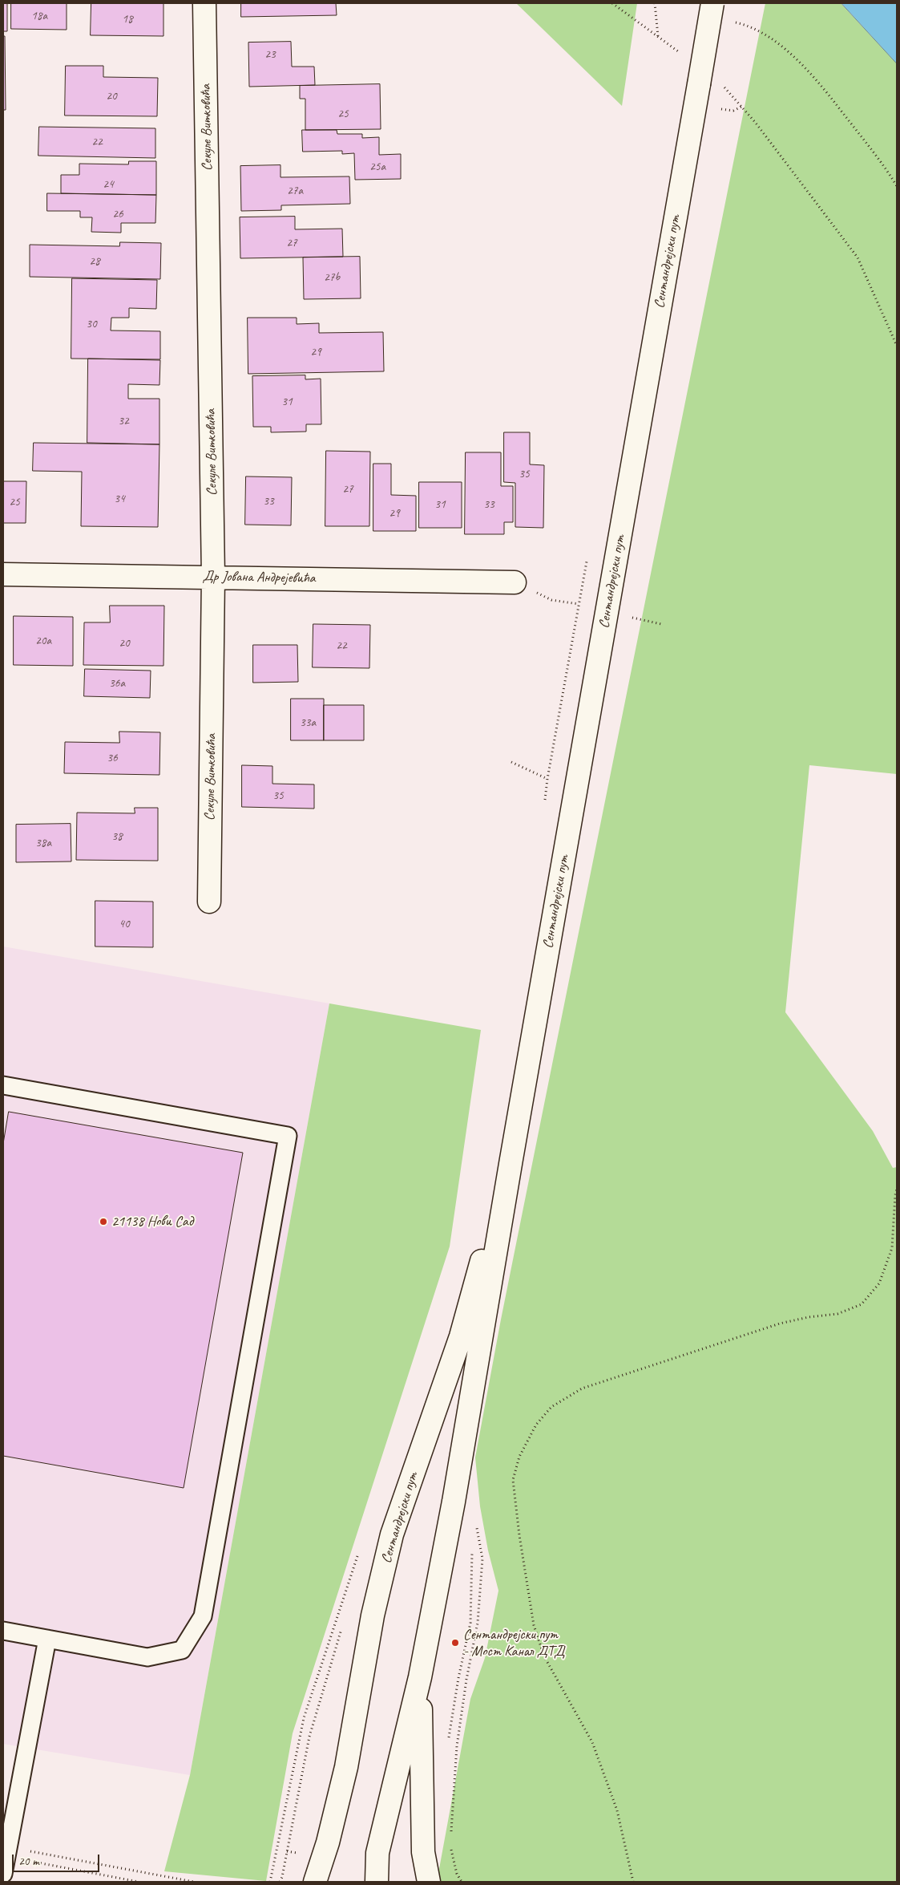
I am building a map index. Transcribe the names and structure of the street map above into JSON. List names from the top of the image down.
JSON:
{
  "streets": {
    "main road": ["Секуле Витковића", "Сентандрејски пут", "Др Јована Андрејевића"]
  },
  "crossings": [
    ["Секуле Витковића", "Др Јована Андрејевића"]
  ],
  "places": ["21138 Нови Сад", "Сентандрејски пут - Мост Канал ДТД"],
  "house_numbers": [
    "18a",
    "18",
    "23",
    "20",
    "25",
    "22",
    "25a",
    "24",
    "27a",
    "26",
    "27",
    "28",
    "27b",
    "30",
    "29",
    "31",
    "32",
    "35",
    "27",
    "34",
    "33",
    "25",
    "31",
    "33",
    "29",
    "20a",
    "20",
    "22",
    "36a",
    "33a",
    "36",
    "35",
    "38",
    "38a",
    "40"
  ],
  "scale_bar": "20 m"
}
